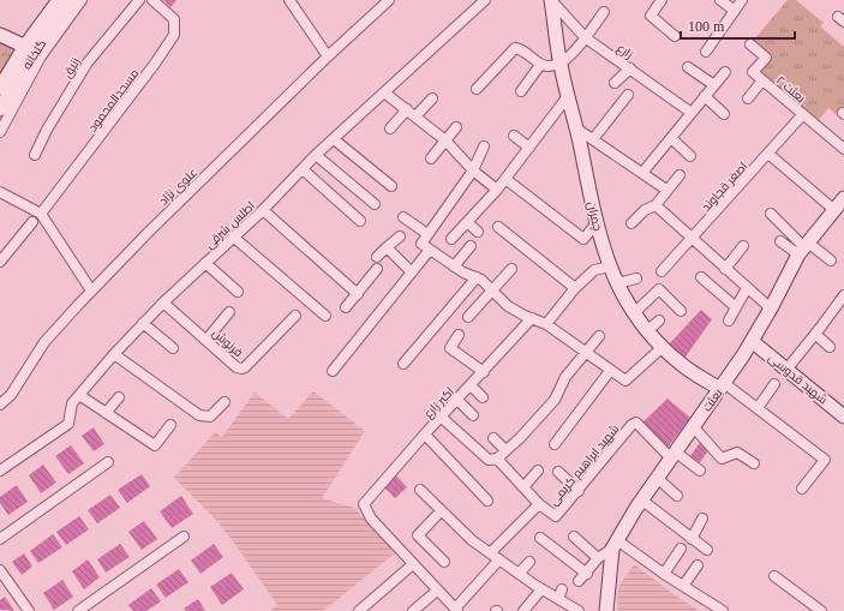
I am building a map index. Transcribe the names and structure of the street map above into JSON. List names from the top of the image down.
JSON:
{
  "streets": {
    "street": [
      "زارع",
      "گلخانه",
      "زنبق",
      "بعثت ۲",
      "مسجدالمحمود",
      "علوی نژاد",
      "اصغر قجاوند",
      "چمران",
      "اطلس شرقی",
      "فرنوش",
      "شهید قدوسی",
      "بعثت",
      "اکبر زارع",
      "شهید ابراهیم کریمی"
    ]
  },
  "crossings": [
    ["زارع", "چمران"],
    ["بعثت ۲", "اصغر قجاوند"],
    ["چمران", "بعثت"],
    ["اطلس شرقی", "فرنوش"],
    ["شهید قدوسی", "بعثت"],
    ["بعثت", "شهید ابراهیم کریمی"]
  ],
  "scale_bar": "100 m"
}
